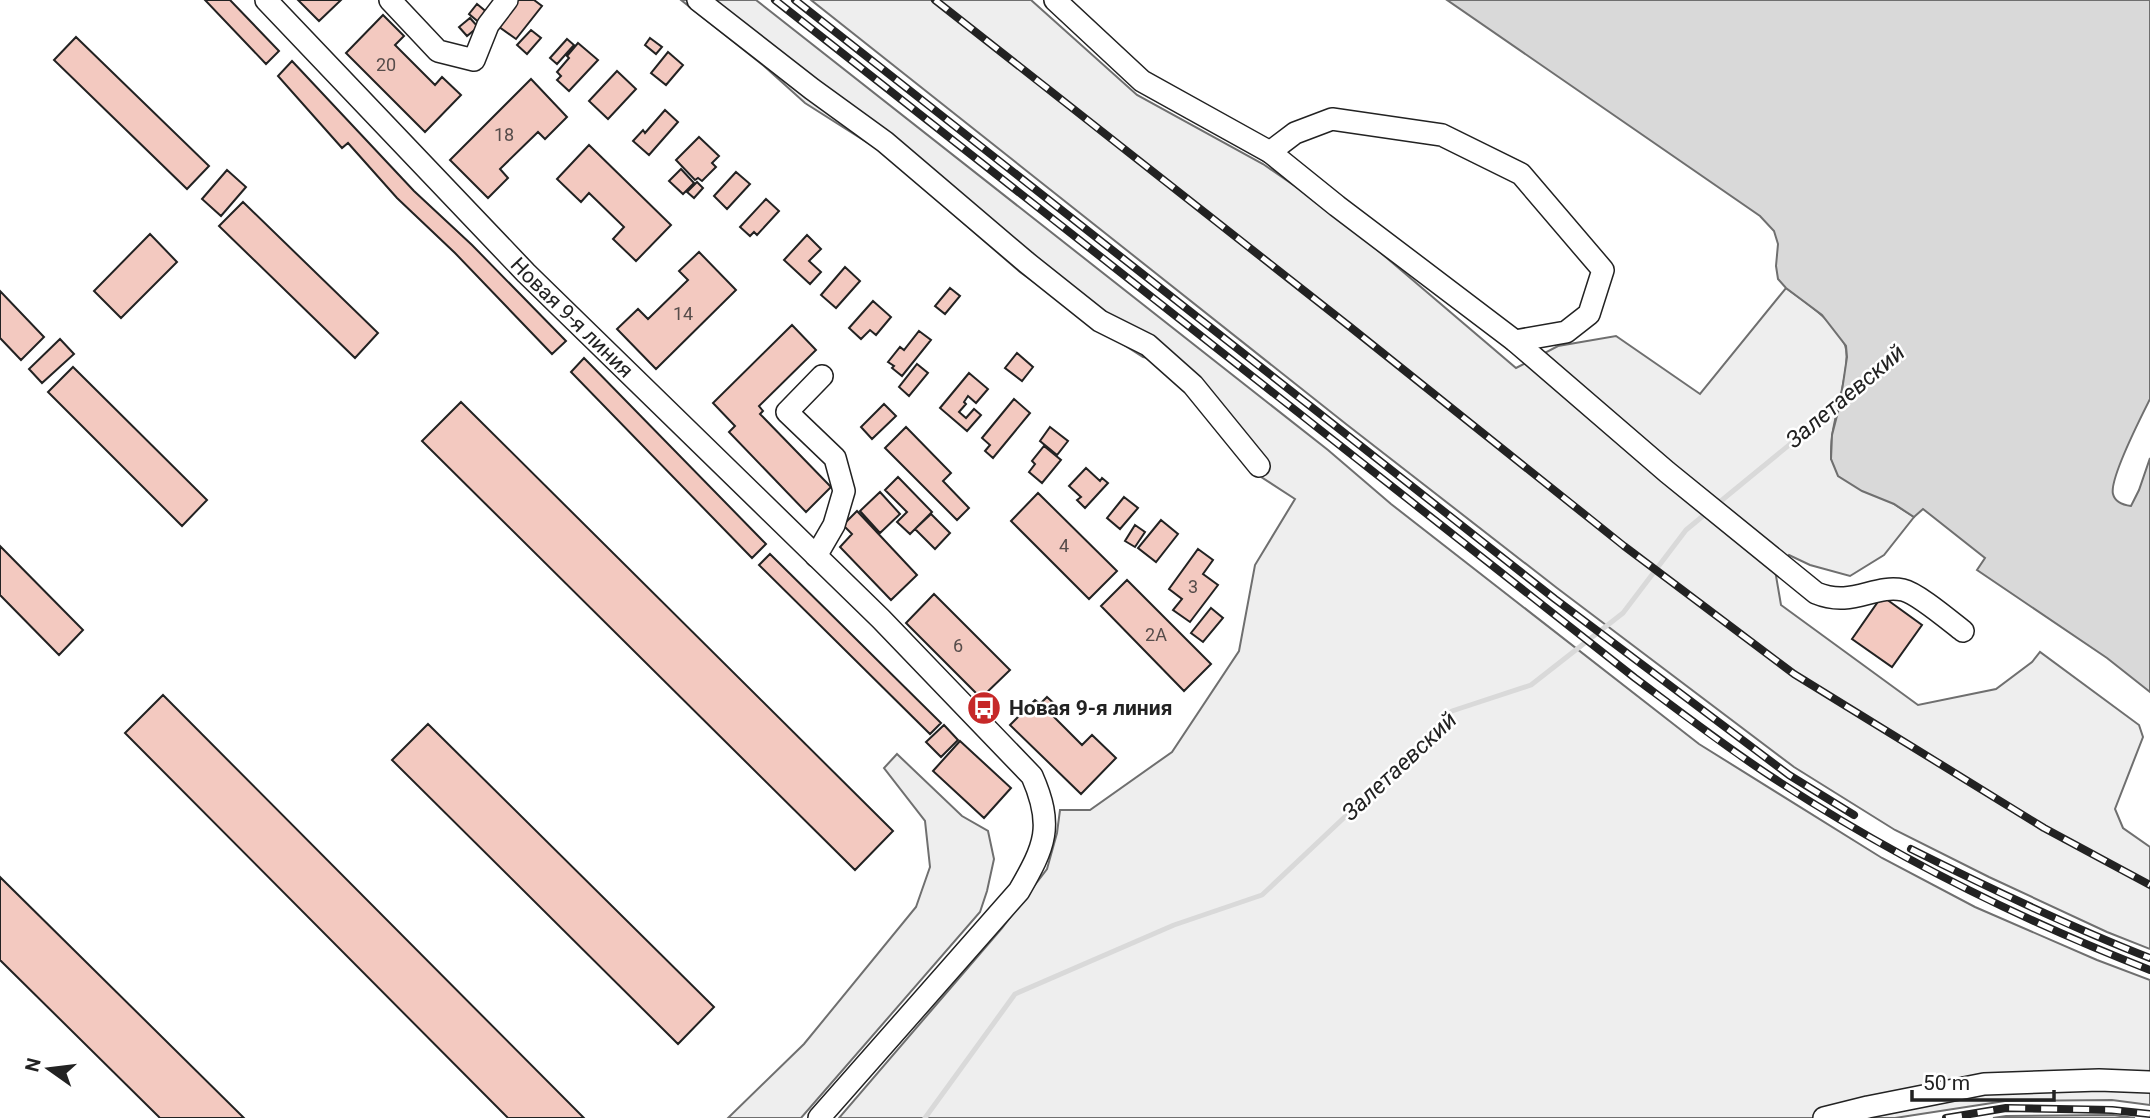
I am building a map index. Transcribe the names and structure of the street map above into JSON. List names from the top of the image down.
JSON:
{
  "streets": {
    "street": ["Новая 9-я линия"]
  },
  "water": ["Залетаевский"],
  "places": {
    "bus stop": ["Новая 9-я линия"]
  },
  "house_numbers": [
    "20",
    "18",
    "14",
    "4",
    "3",
    "2А",
    "6"
  ],
  "scale_bar": "50 m",
  "north": "left"
}
